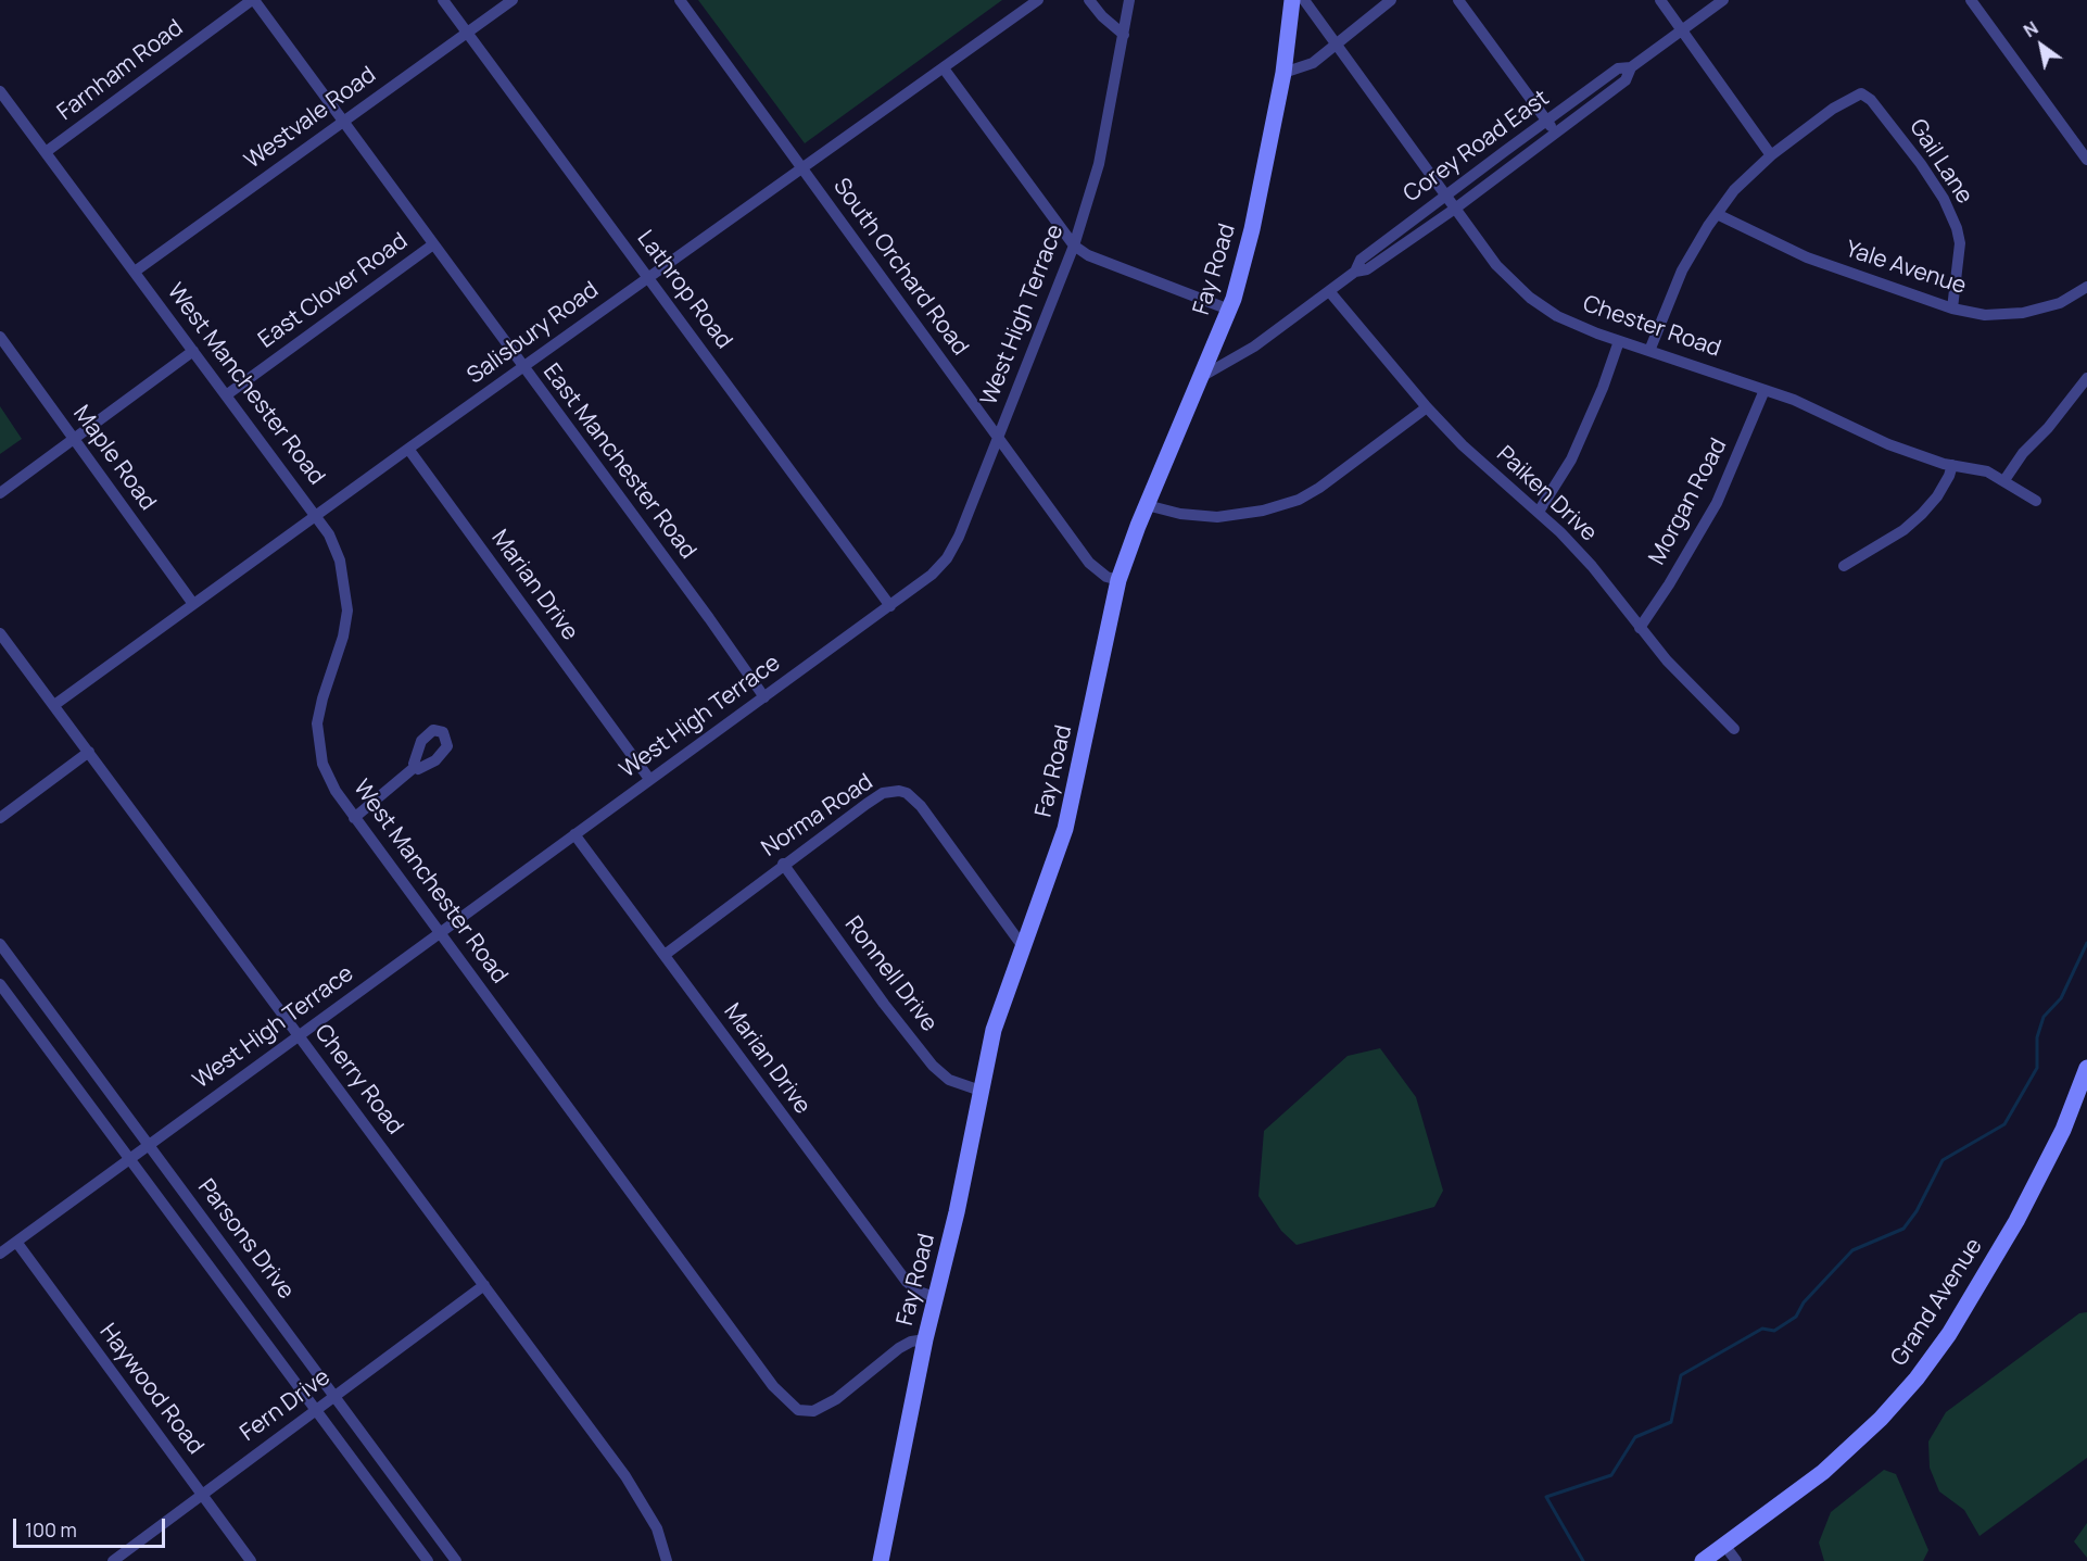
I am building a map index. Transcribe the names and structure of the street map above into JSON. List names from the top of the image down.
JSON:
{
  "streets": {
    "street": [
      "Farnham Road",
      "Westvale Road",
      "Corey Road East",
      "Gail Lane",
      "South Orchard Road",
      "Yale Avenue",
      "Fay Road",
      "Lathrop Road",
      "East Clover Road",
      "West High Terrace",
      "Chester Road",
      "Salisbury Road",
      "West Manchester Road",
      "Maple Road",
      "East Manchester Road",
      "Paiken Drive",
      "Morgan Road",
      "Marian Drive",
      "Norma Road",
      "Ronnell Drive",
      "Cherry Road",
      "Parsons Drive",
      "Grand Avenue",
      "Haywood Road",
      "Fern Drive"
    ]
  },
  "crossings": [
    ["Farnham Road", "West Manchester Road"],
    ["Farnham Road", "East Manchester Road"],
    ["Westvale Road", "Lathrop Road"],
    ["Westvale Road", "West Manchester Road"],
    ["Westvale Road", "East Manchester Road"],
    ["Corey Road East", "Fay Road"],
    ["Corey Road East", "Chester Road"],
    ["Corey Road East", "Paiken Drive"],
    ["Gail Lane", "Yale Avenue"],
    ["South Orchard Road", "Fay Road"],
    ["South Orchard Road", "West High Terrace"],
    ["South Orchard Road", "Salisbury Road"],
    ["Fay Road", "West Manchester Road"],
    ["Fay Road", "Marian Drive"],
    ["Fay Road", "Norma Road"],
    ["Fay Road", "Ronnell Drive"],
    ["Lathrop Road", "West High Terrace"],
    ["Lathrop Road", "Salisbury Road"],
    ["East Clover Road", "West Manchester Road"],
    ["East Clover Road", "East Manchester Road"],
    ["West High Terrace", "West Manchester Road"],
    ["West High Terrace", "East Manchester Road"],
    ["West High Terrace", "Marian Drive"],
    ["West High Terrace", "Cherry Road"],
    ["West High Terrace", "Parsons Drive"],
    ["West High Terrace", "Haywood Road"],
    ["Chester Road", "Morgan Road"],
    ["Salisbury Road", "West Manchester Road"],
    ["Salisbury Road", "Maple Road"],
    ["Salisbury Road", "East Manchester Road"],
    ["Salisbury Road", "Marian Drive"],
    ["Salisbury Road", "Cherry Road"],
    ["Paiken Drive", "Morgan Road"],
    ["Marian Drive", "Norma Road"],
    ["Norma Road", "Ronnell Drive"],
    ["Cherry Road", "Fern Drive"],
    ["Parsons Drive", "Fern Drive"],
    ["Haywood Road", "Fern Drive"]
  ],
  "scale_bar": "100 m",
  "north": "top left"
}
